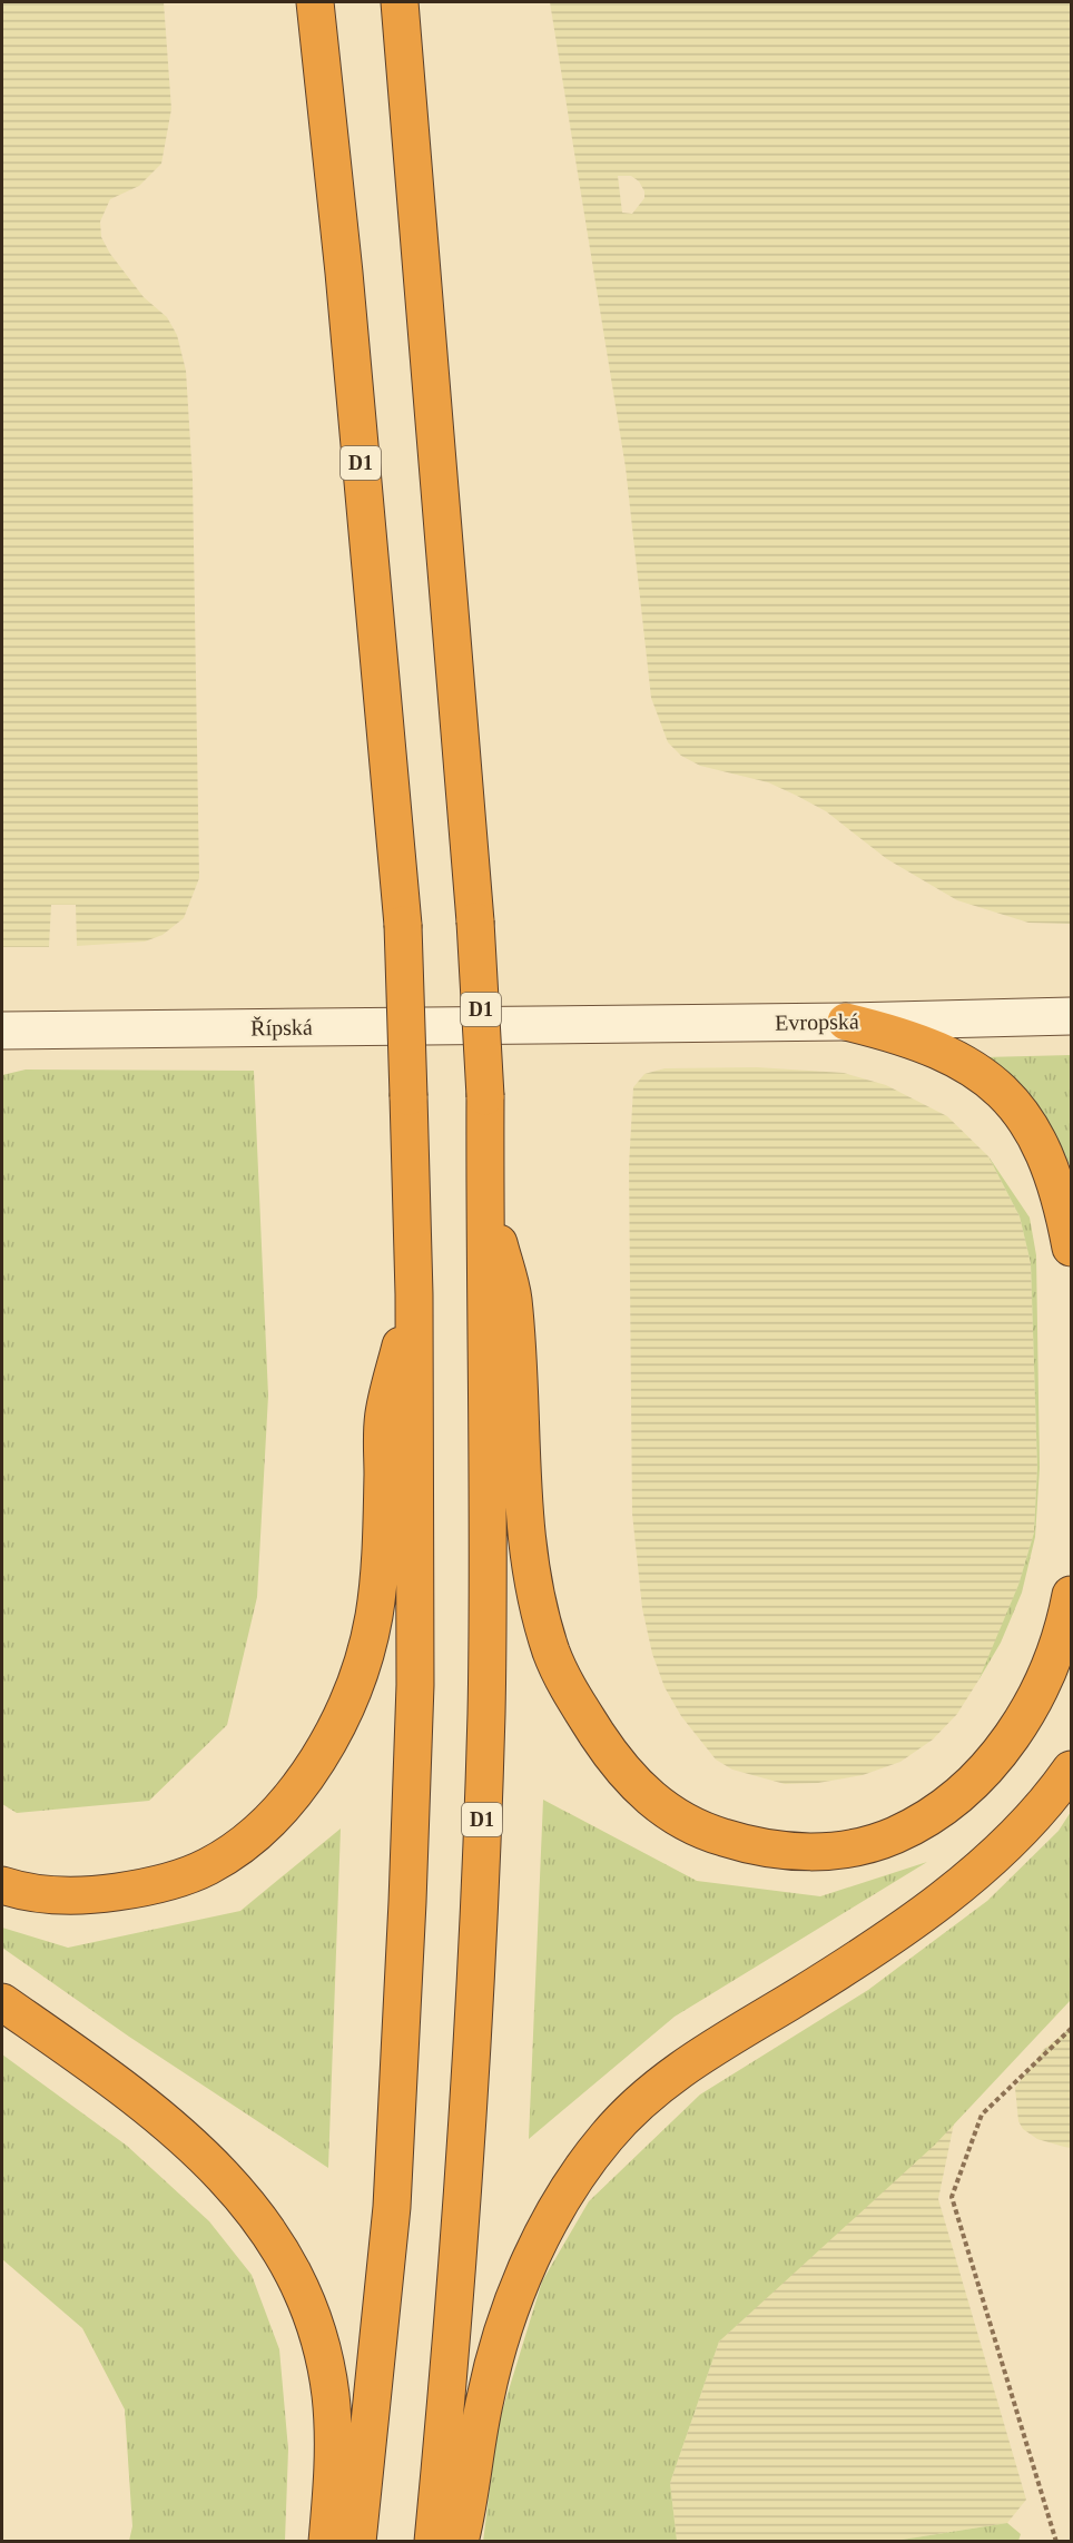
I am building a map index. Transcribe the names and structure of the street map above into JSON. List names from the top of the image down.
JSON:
{
  "streets": {
    "highway": ["D1"],
    "street": ["Evropská", "Řípská"]
  },
  "crossings": [
    ["Evropská", "Řípská"]
  ]
}
